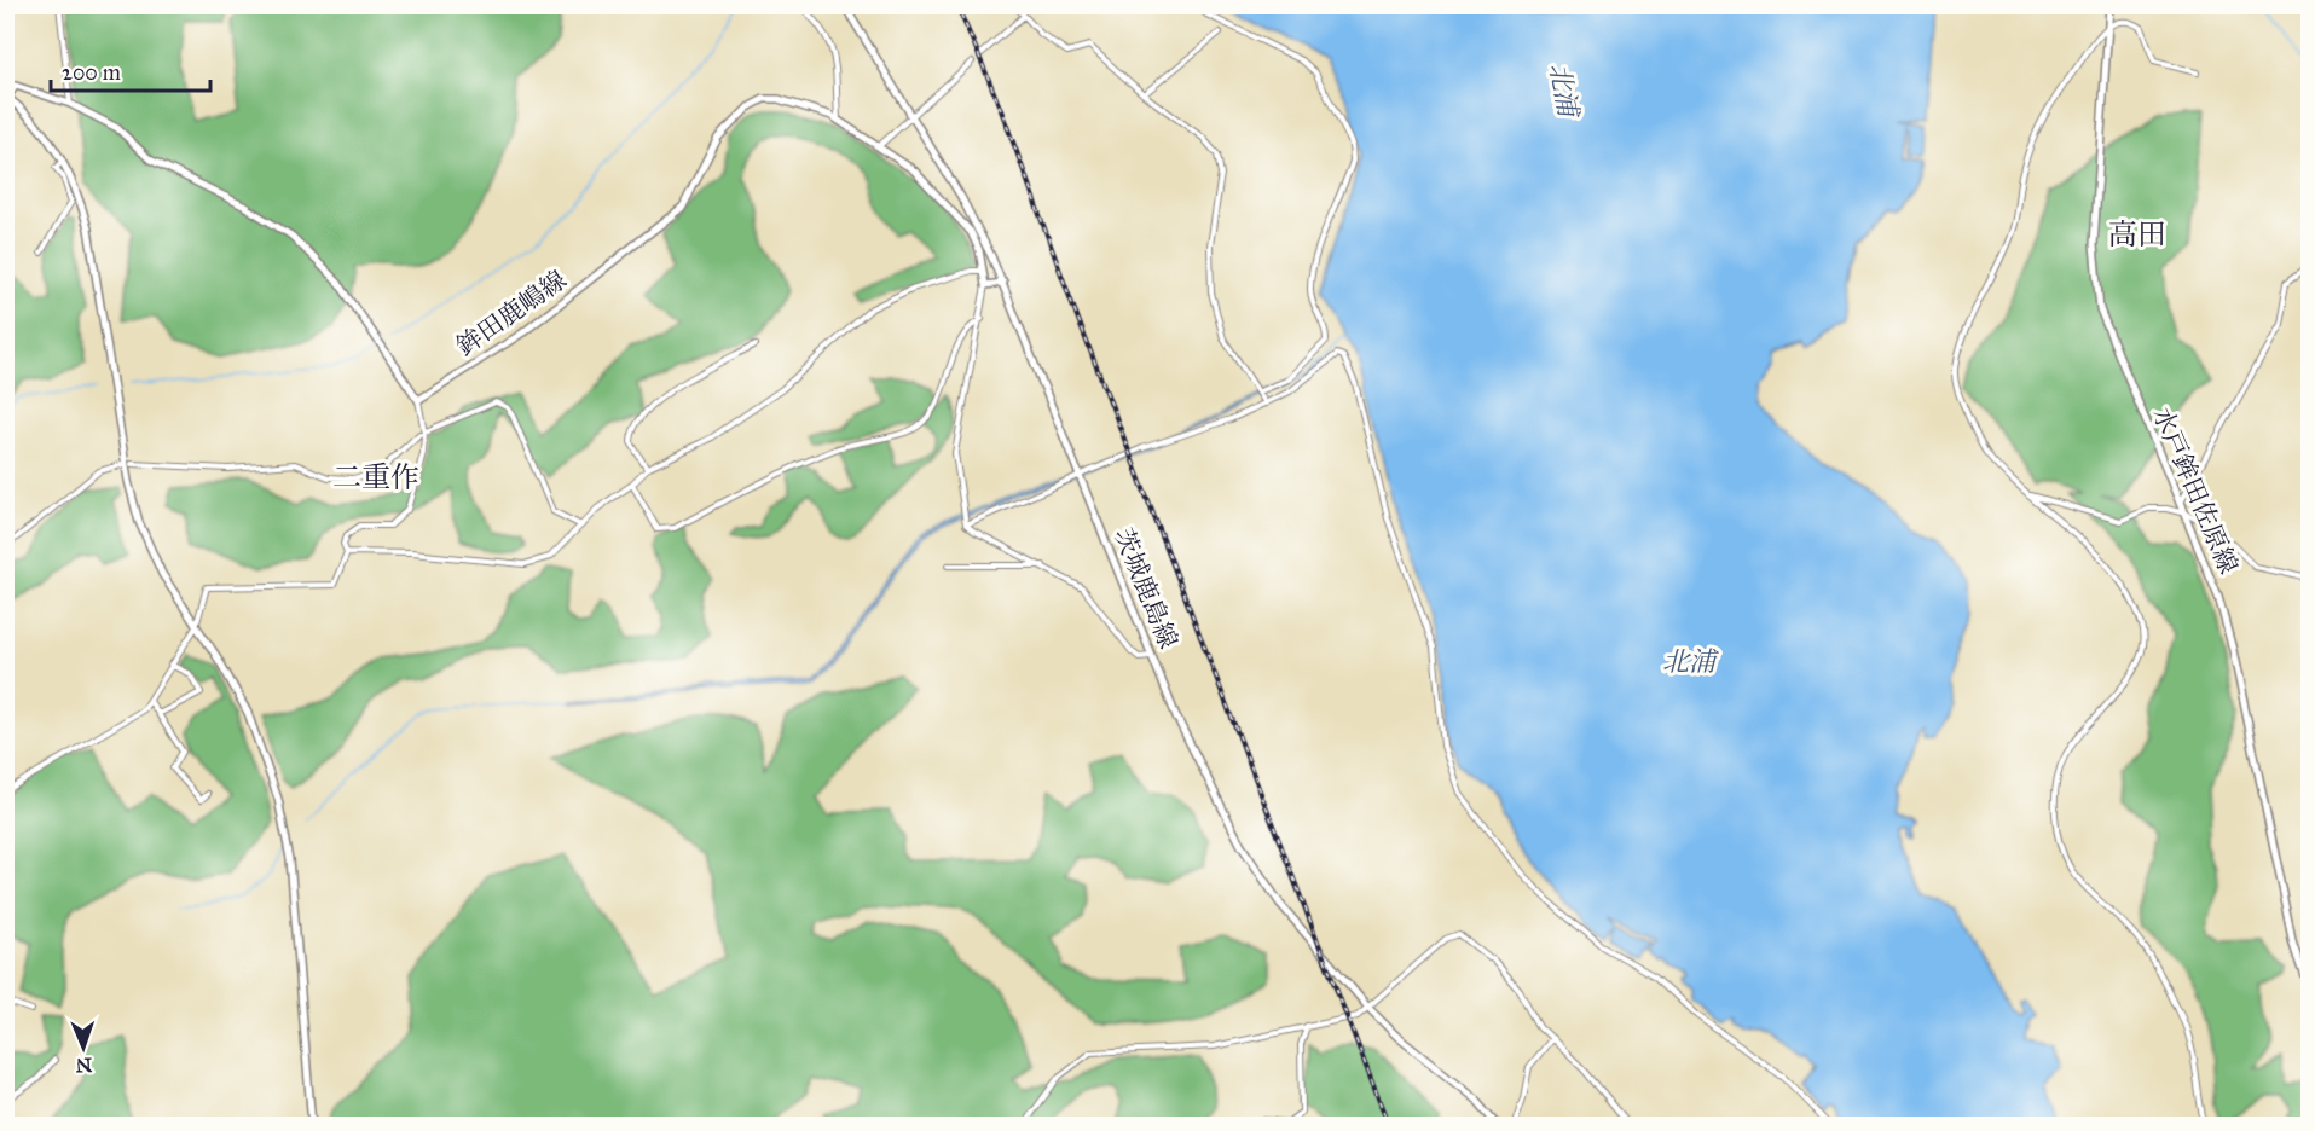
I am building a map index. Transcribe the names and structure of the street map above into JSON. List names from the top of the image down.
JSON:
{
  "streets": {
    "main road": ["鉾田鹿嶋線", "水戸鉾田佐原線", "茨城鹿島線"]
  },
  "districts": ["高田", "二重作"],
  "water": ["北浦"],
  "scale_bar": "200 m",
  "north": "bottom"
}
